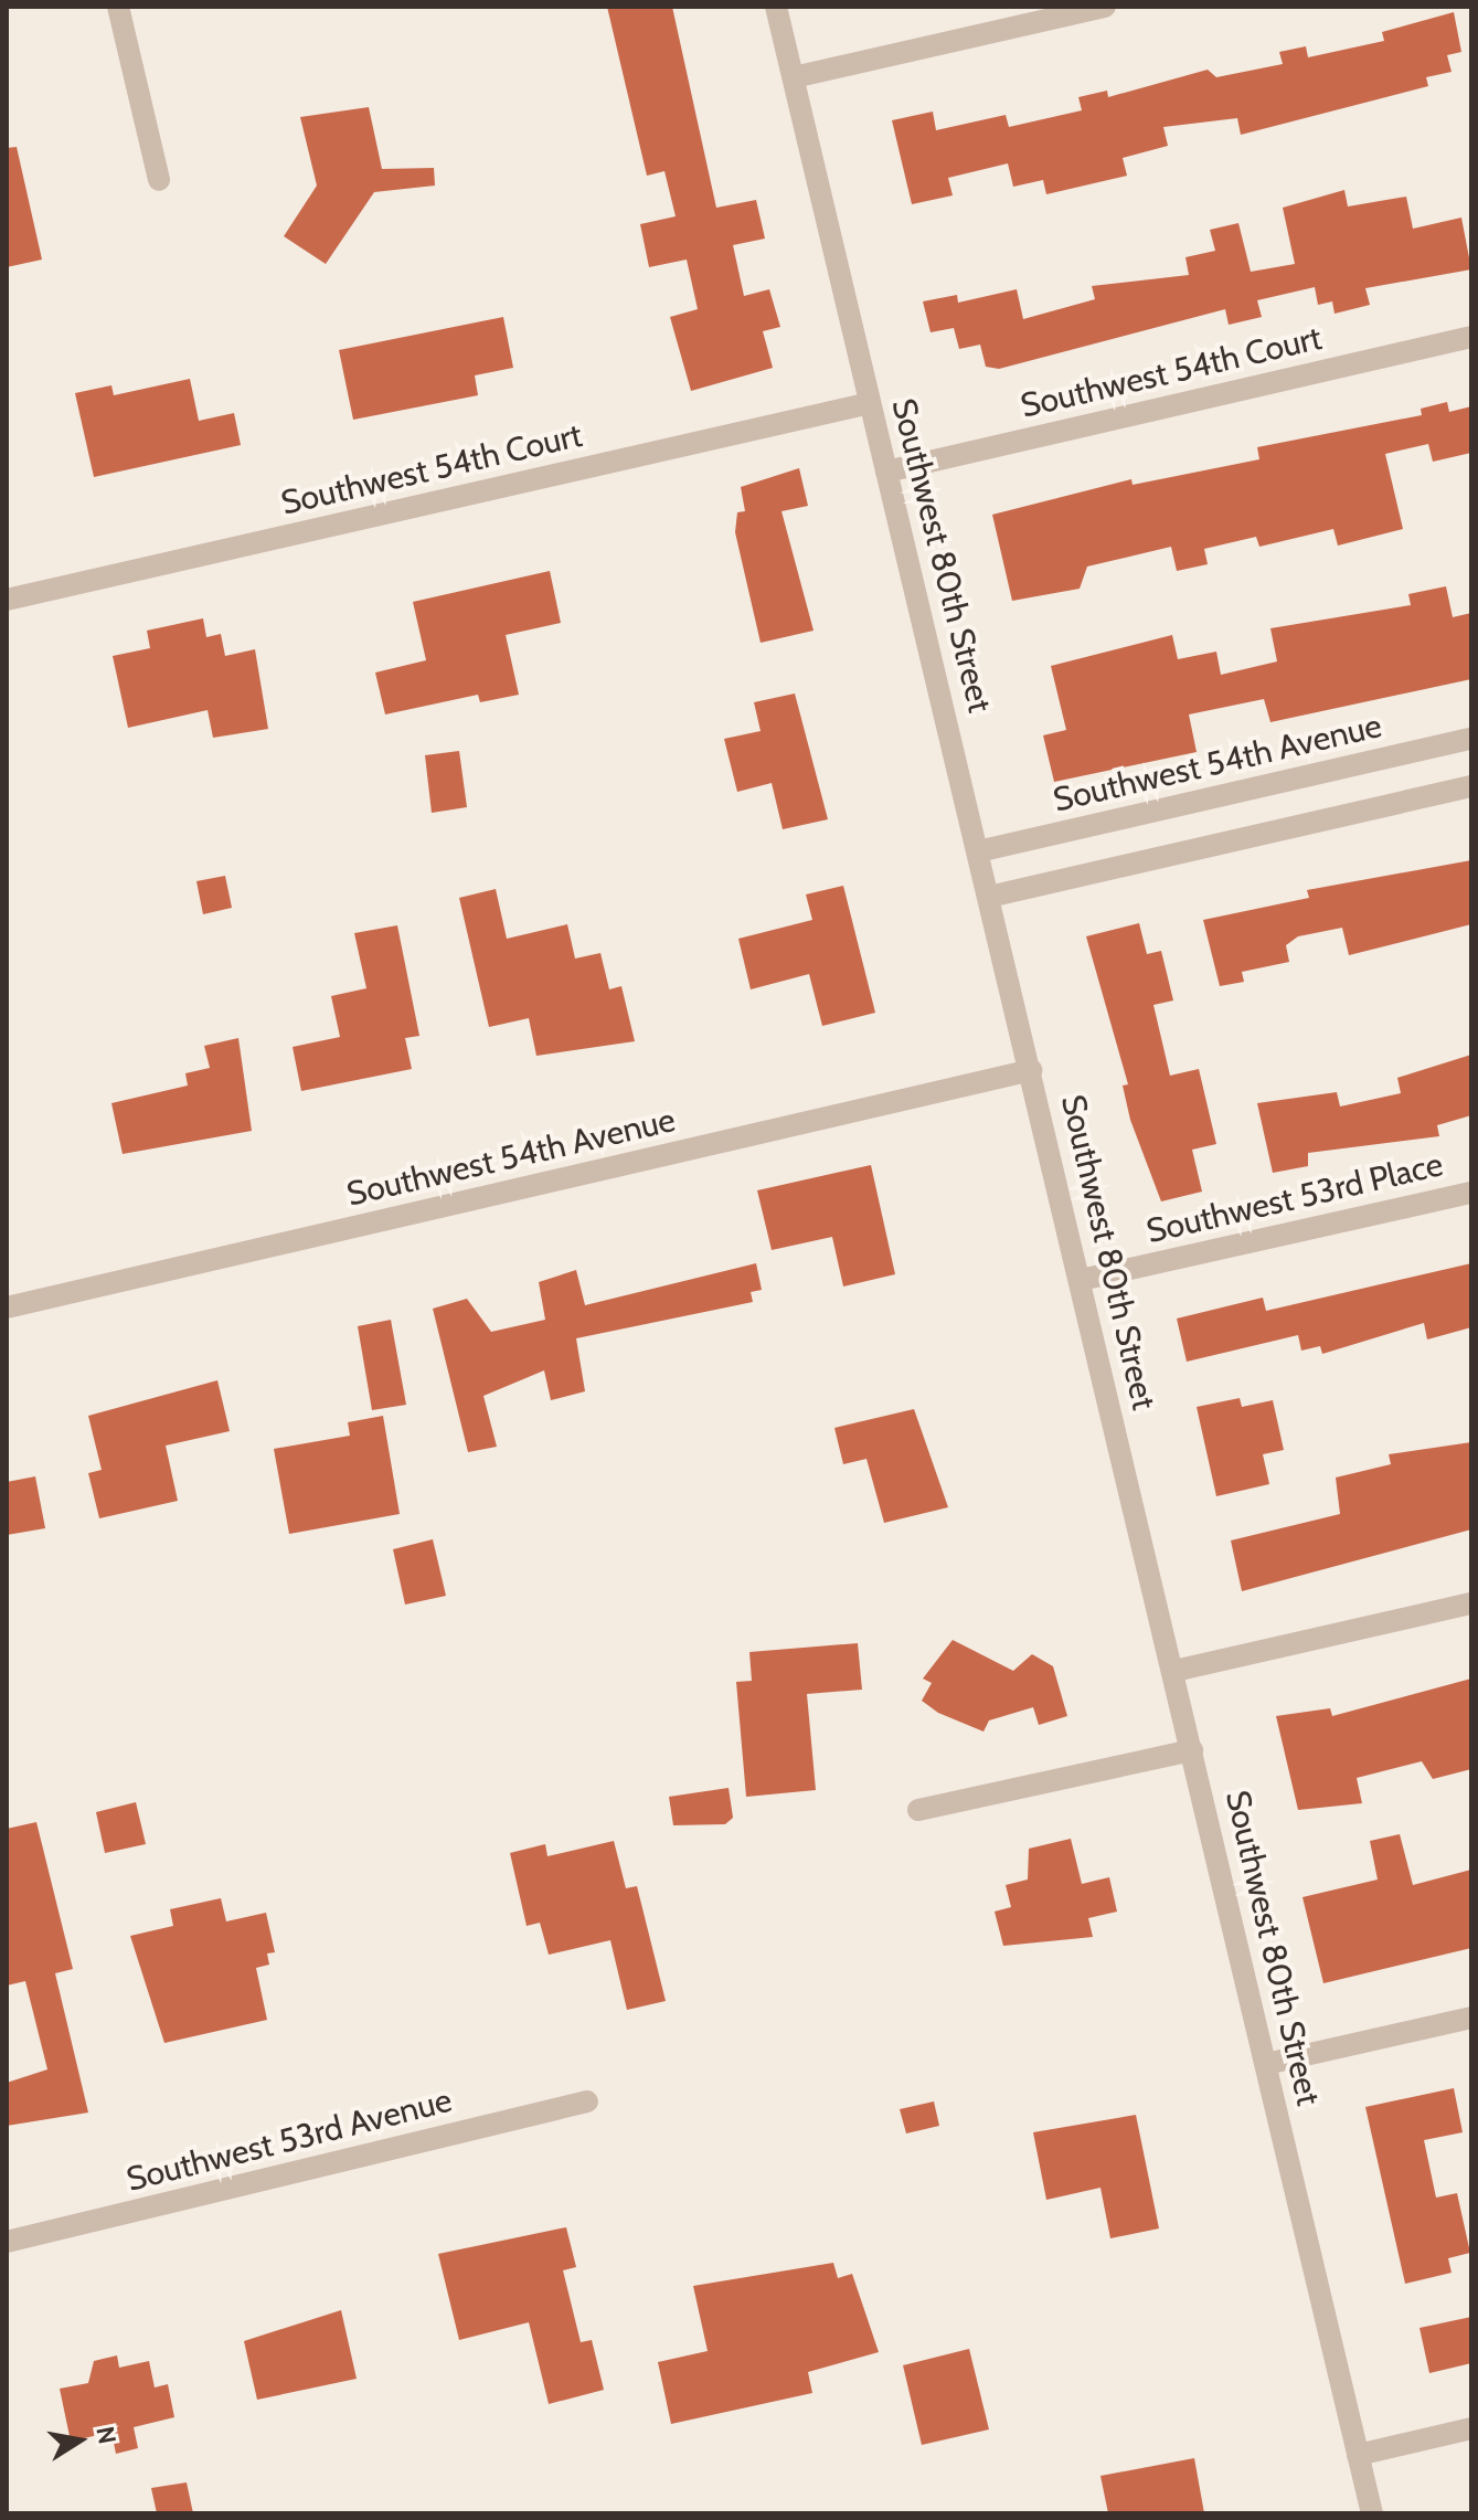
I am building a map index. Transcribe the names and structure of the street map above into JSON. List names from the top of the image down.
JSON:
{
  "streets": {
    "street": [
      "Southwest 54th Court",
      "Southwest 80th Street",
      "Southwest 54th Avenue",
      "Southwest 53rd Place",
      "Southwest 53rd Avenue"
    ]
  },
  "crossings": [
    ["Southwest 54th Court", "Southwest 80th Street"],
    ["Southwest 80th Street", "Southwest 54th Avenue"],
    ["Southwest 80th Street", "Southwest 53rd Place"]
  ],
  "north": "right"
}
